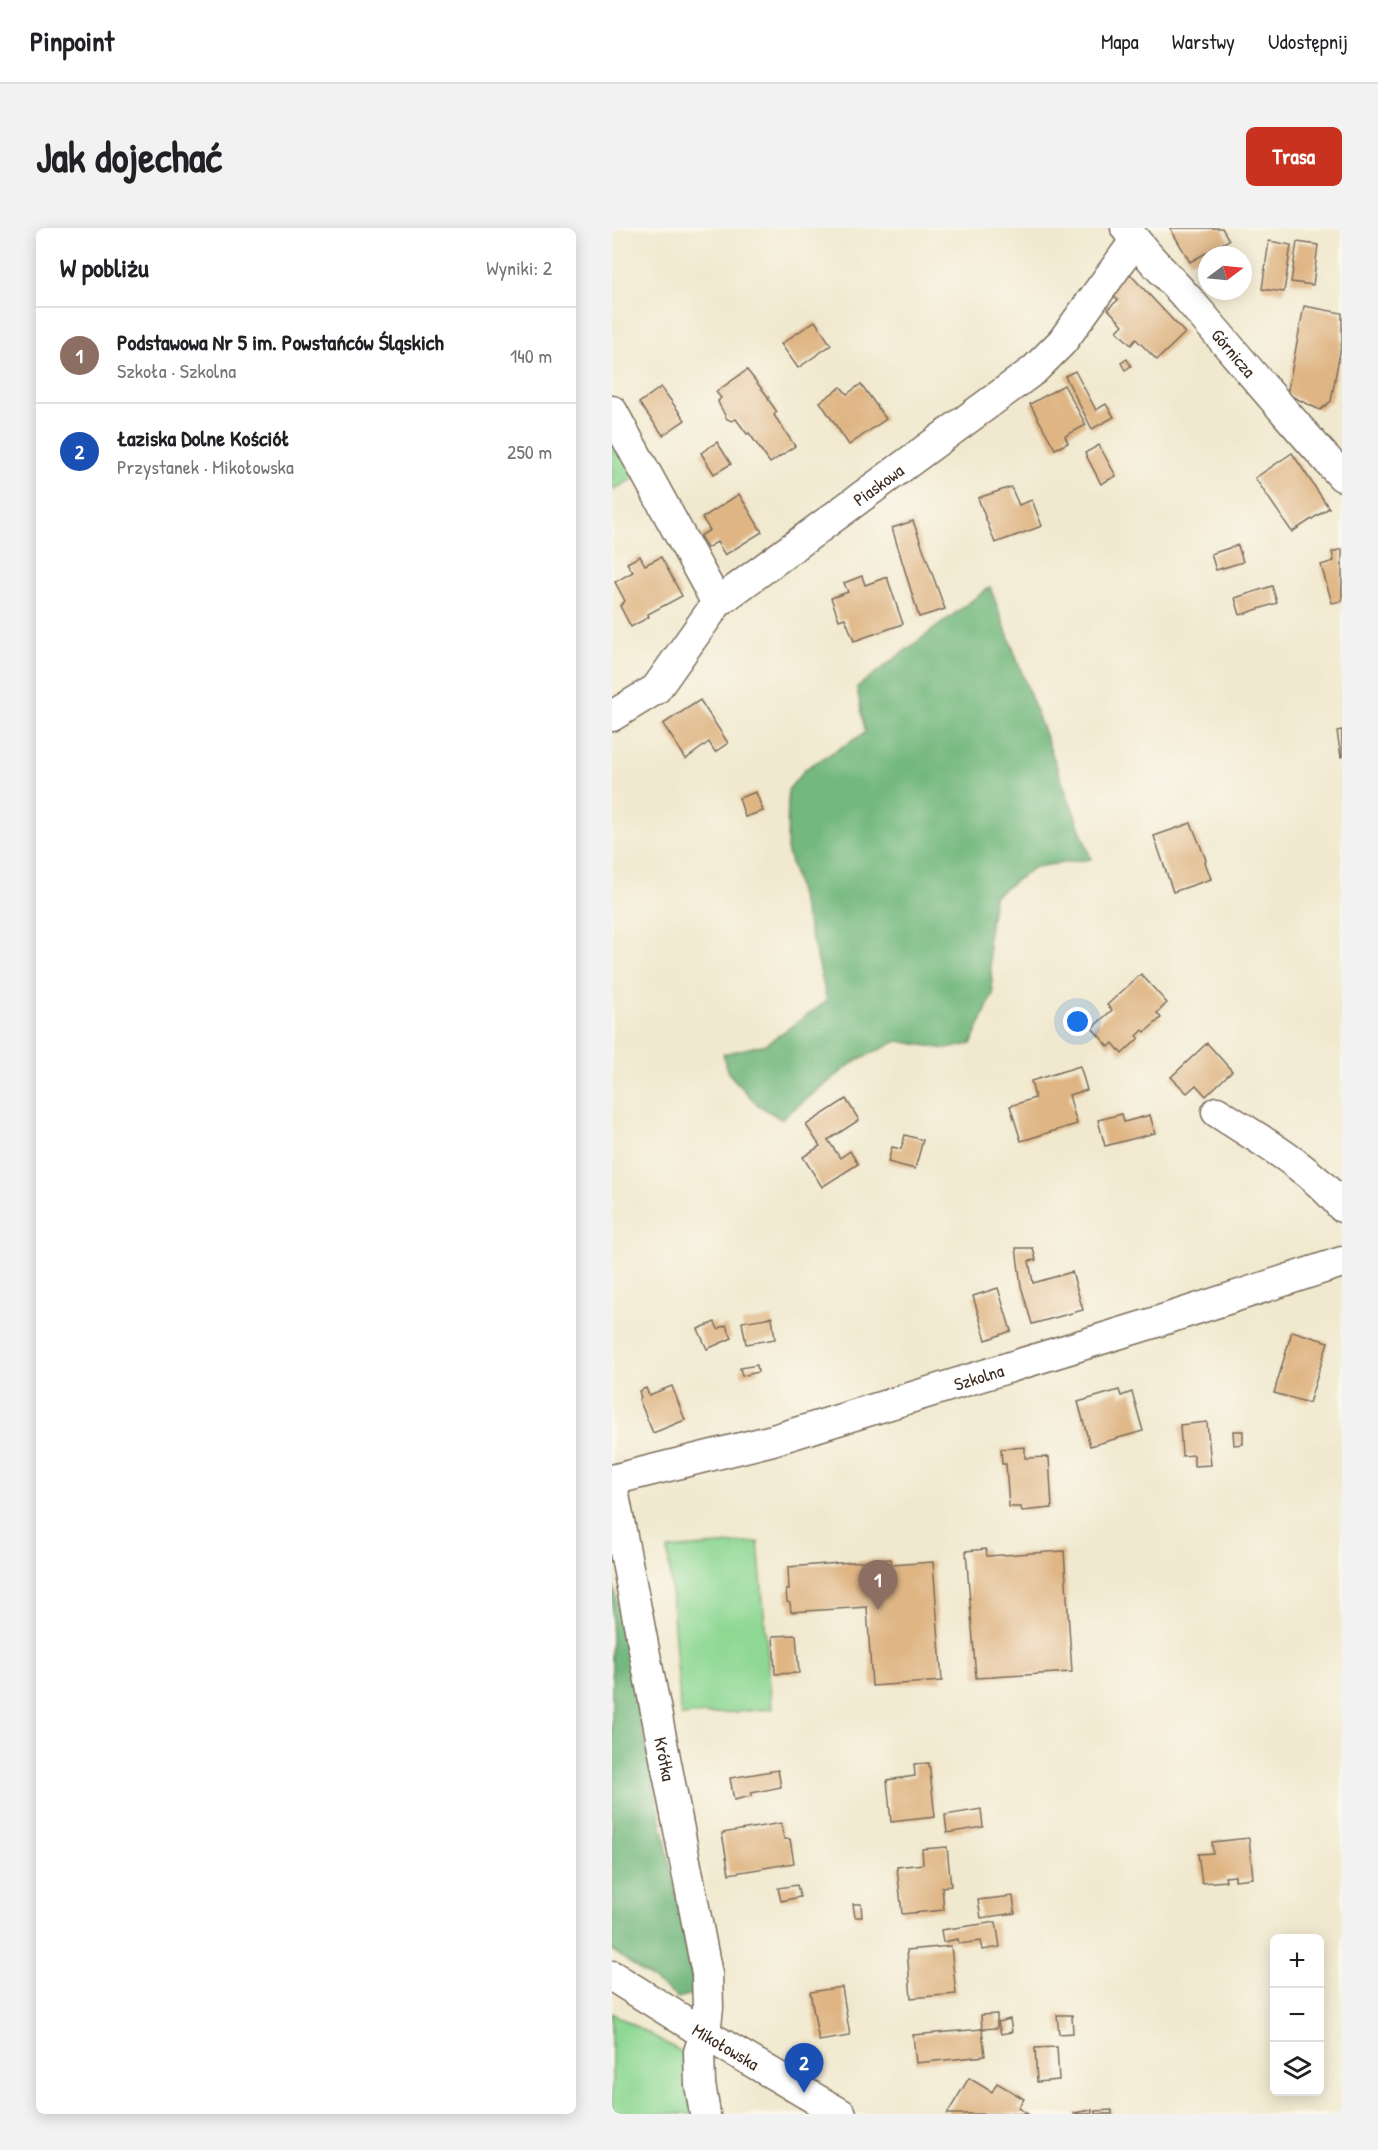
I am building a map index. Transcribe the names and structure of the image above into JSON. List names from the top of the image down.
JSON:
{
  "streets": {
    "street": [
      "Górnicza",
      "Piaskowa",
      "Szkolna",
      "Krótka",
      "Mikołowska"
    ]
  },
  "crossings": [
    ["Górnicza", "Piaskowa"],
    ["Krótka", "Mikołowska"]
  ],
  "north": "right",
  "page": {
    "header": "Pinpoint",
    "nav": ["Mapa", "Warstwy", "Udostępnij"],
    "buttons": "Trasa",
    "title": "Jak dojechać",
    "heading": ["W pobliżu", "Wyniki: 2"],
    "list": [
      {
        "mark": "1",
        "name": "Podstawowa Nr 5 im. Powstańców Śląskich",
        "note": "Szkoła · Szkolna",
        "value": "140 m"
      },
      {
        "mark": "2",
        "name": "Łaziska Dolne Kościół",
        "note": "Przystanek · Mikołowska",
        "value": "250 m"
      }
    ],
    "pins": ["1", "2"],
    "map_buttons": ["+", "−"]
  }
}
